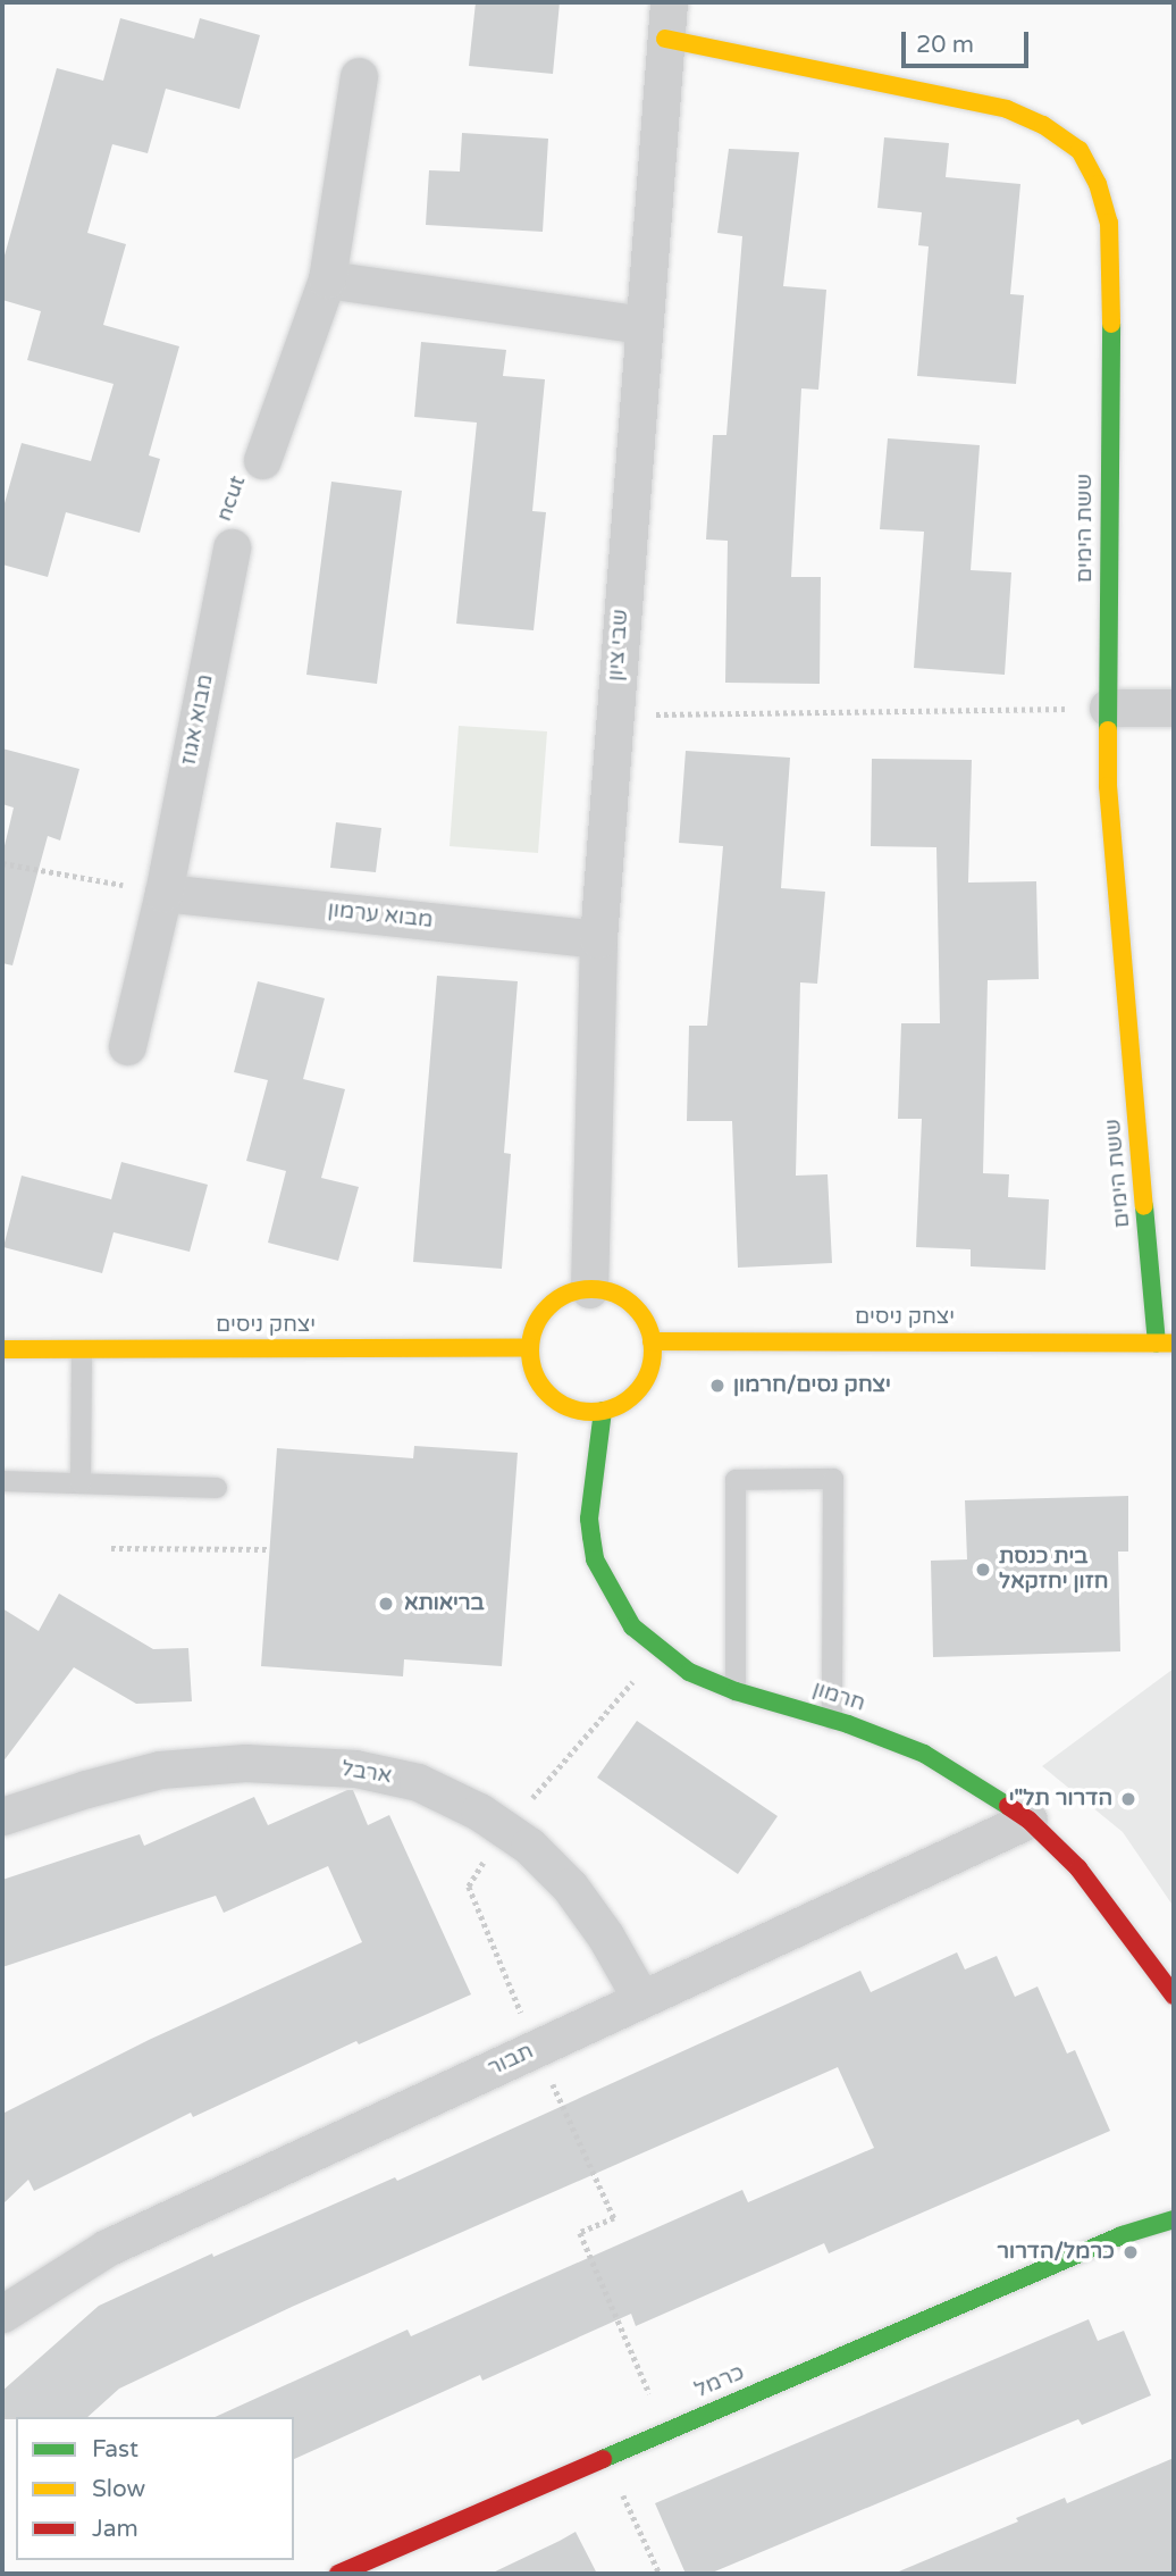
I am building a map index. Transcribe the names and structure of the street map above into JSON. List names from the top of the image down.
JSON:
{
  "streets": {
    "street": [
      "ששת הימים",
      "שבי ציון",
      "מבוא אגוז",
      "מבוא ערמון",
      "יצחק ניסים",
      "חרמון",
      "ארבל",
      "תבור",
      "כרמל"
    ]
  },
  "crossings": [
    ["ששת הימים", "שבי ציון"],
    ["ששת הימים", "יצחק ניסים"],
    ["שבי ציון", "מבוא ערמון"],
    ["שבי ציון", "יצחק ניסים"],
    ["שבי ציון", "חרמון"],
    ["מבוא אגוז", "מבוא ערמון"],
    ["יצחק ניסים", "חרמון"],
    ["חרמון", "תבור"],
    ["ארבל", "תבור"]
  ],
  "places": [
    "יצחק נסים/חרמון",
    "בית כנסת חזון יחזקאל",
    "בריאותא",
    "הדרור תל\"י",
    "כרמל/הדרור"
  ],
  "legend": ["Fast", "Slow", "Jam"],
  "scale_bar": "20 m"
}
